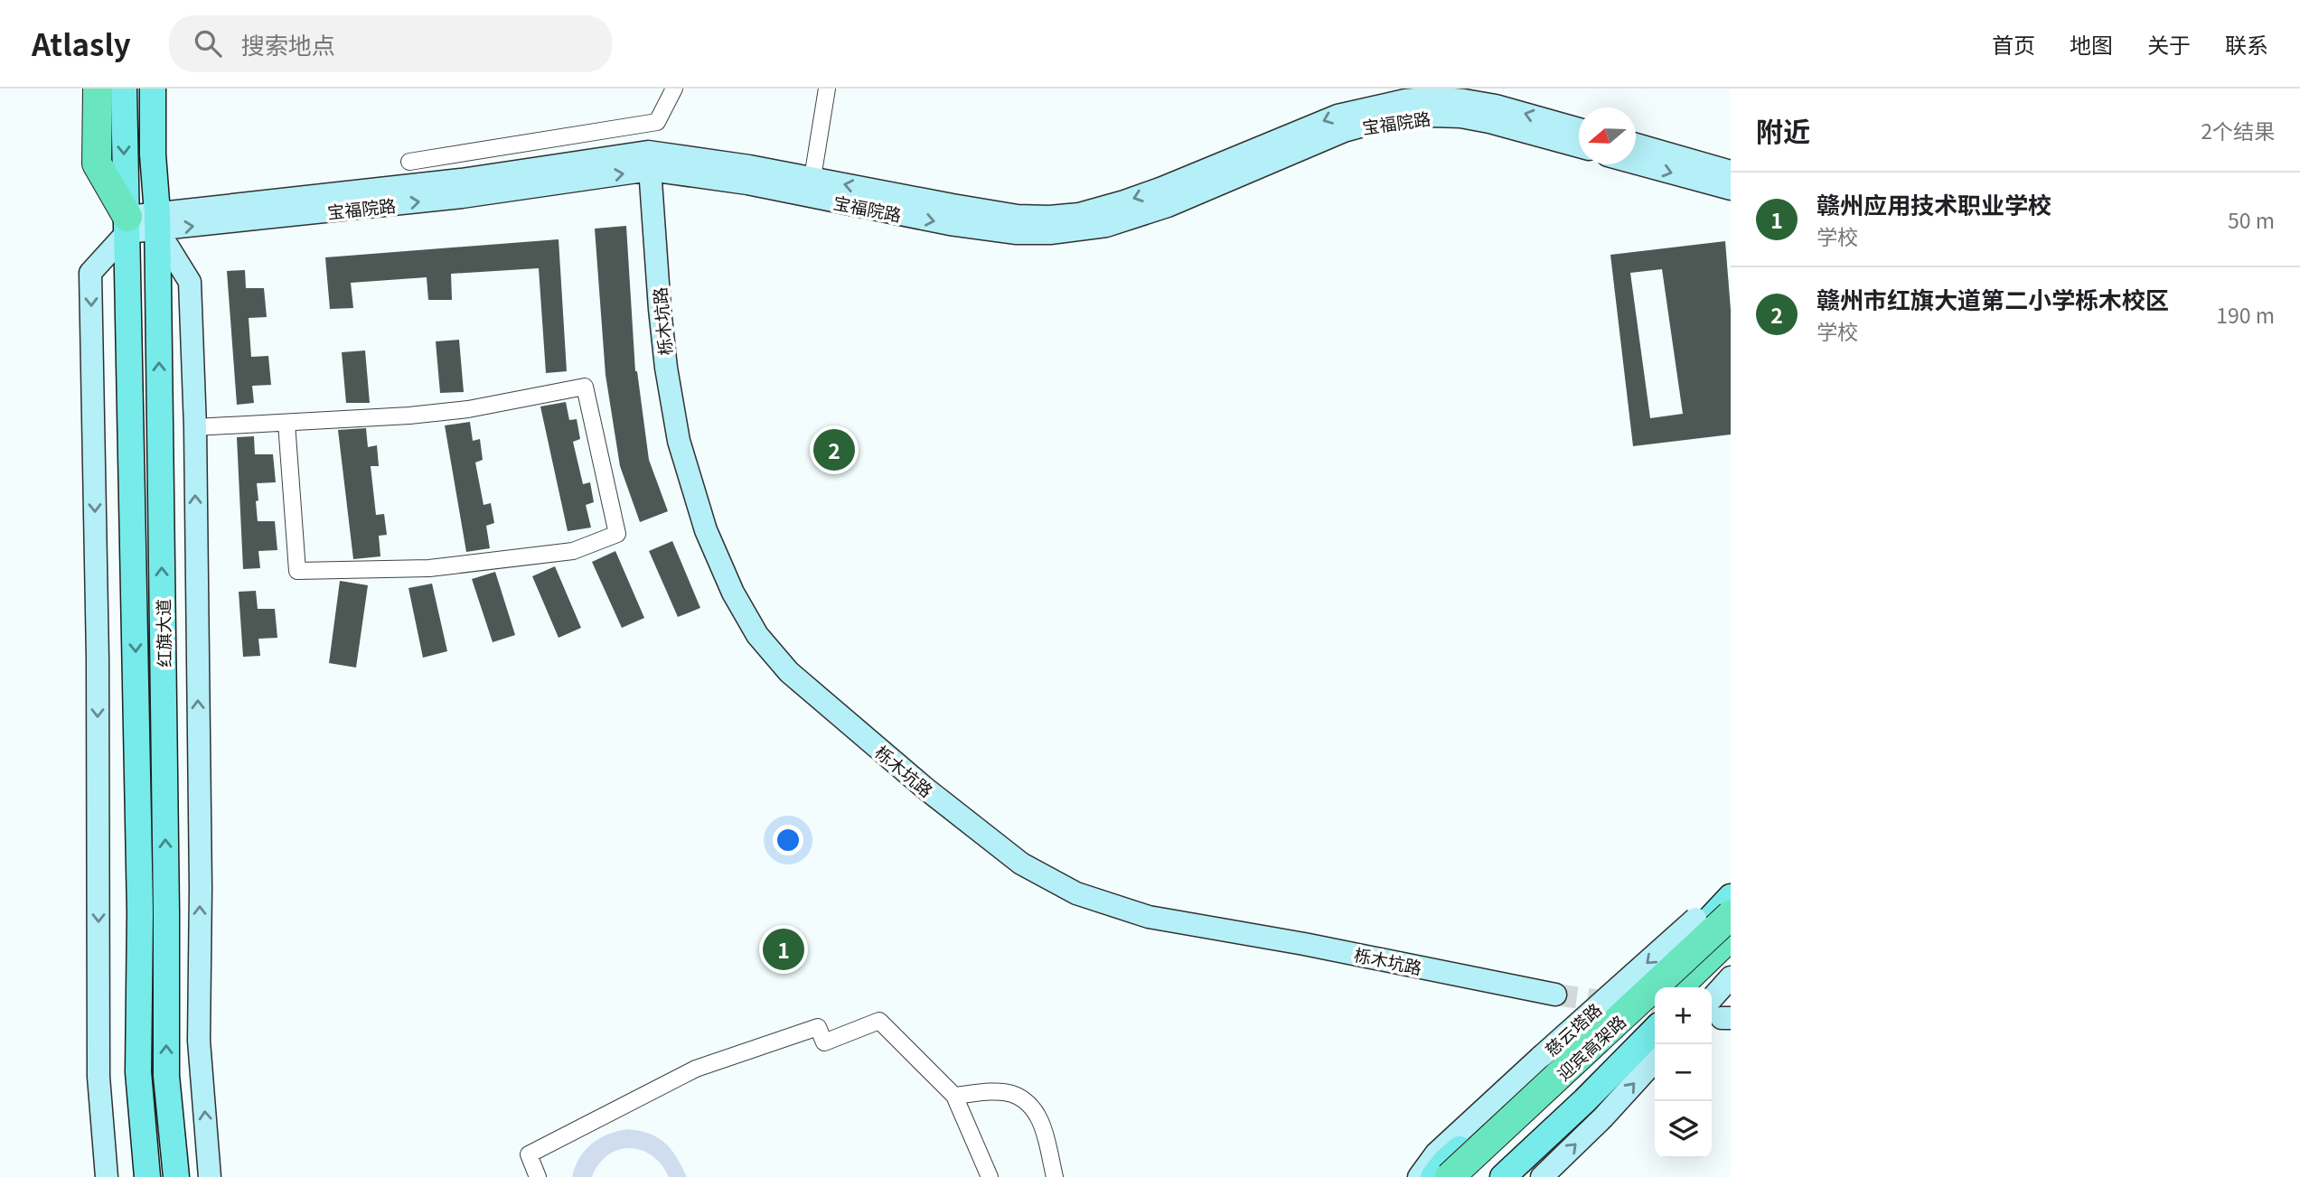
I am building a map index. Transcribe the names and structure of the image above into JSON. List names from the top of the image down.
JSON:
{
  "streets": {
    "highway": ["迎宾高架路"],
    "main road": ["红旗大道", "慈云塔路"],
    "street": ["宝福院路", "栎木坑路"]
  },
  "crossings": [
    ["宝福院路", "栎木坑路"],
    ["宝福院路", "红旗大道"]
  ],
  "north": "left",
  "page": {
    "header": "Atlasly",
    "search": "搜索地点",
    "nav": [
      "首页",
      "地图",
      "关于",
      "联系"
    ],
    "heading": ["附近", "2个结果"],
    "list": [
      {
        "mark": "1",
        "name": "赣州应用技术职业学校",
        "note": "学校",
        "value": "50 m"
      },
      {
        "mark": "2",
        "name": "赣州市红旗大道第二小学栎木校区",
        "note": "学校",
        "value": "190 m"
      }
    ],
    "pins": ["2", "1"],
    "map_buttons": ["+", "−"]
  }
}
